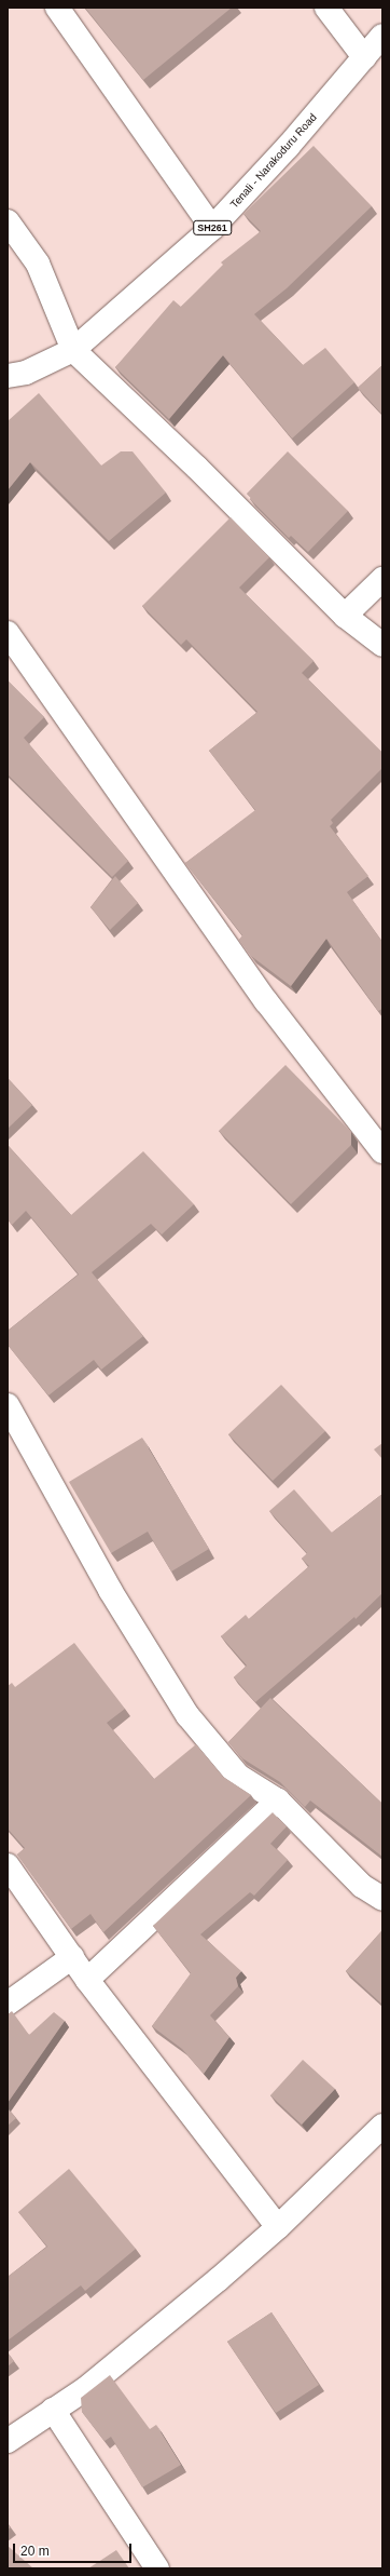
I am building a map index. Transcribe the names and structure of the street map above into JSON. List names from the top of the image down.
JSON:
{
  "streets": {
    "street": ["Tenali - Narakoduru Road", "SH261"]
  },
  "scale_bar": "20 m"
}
